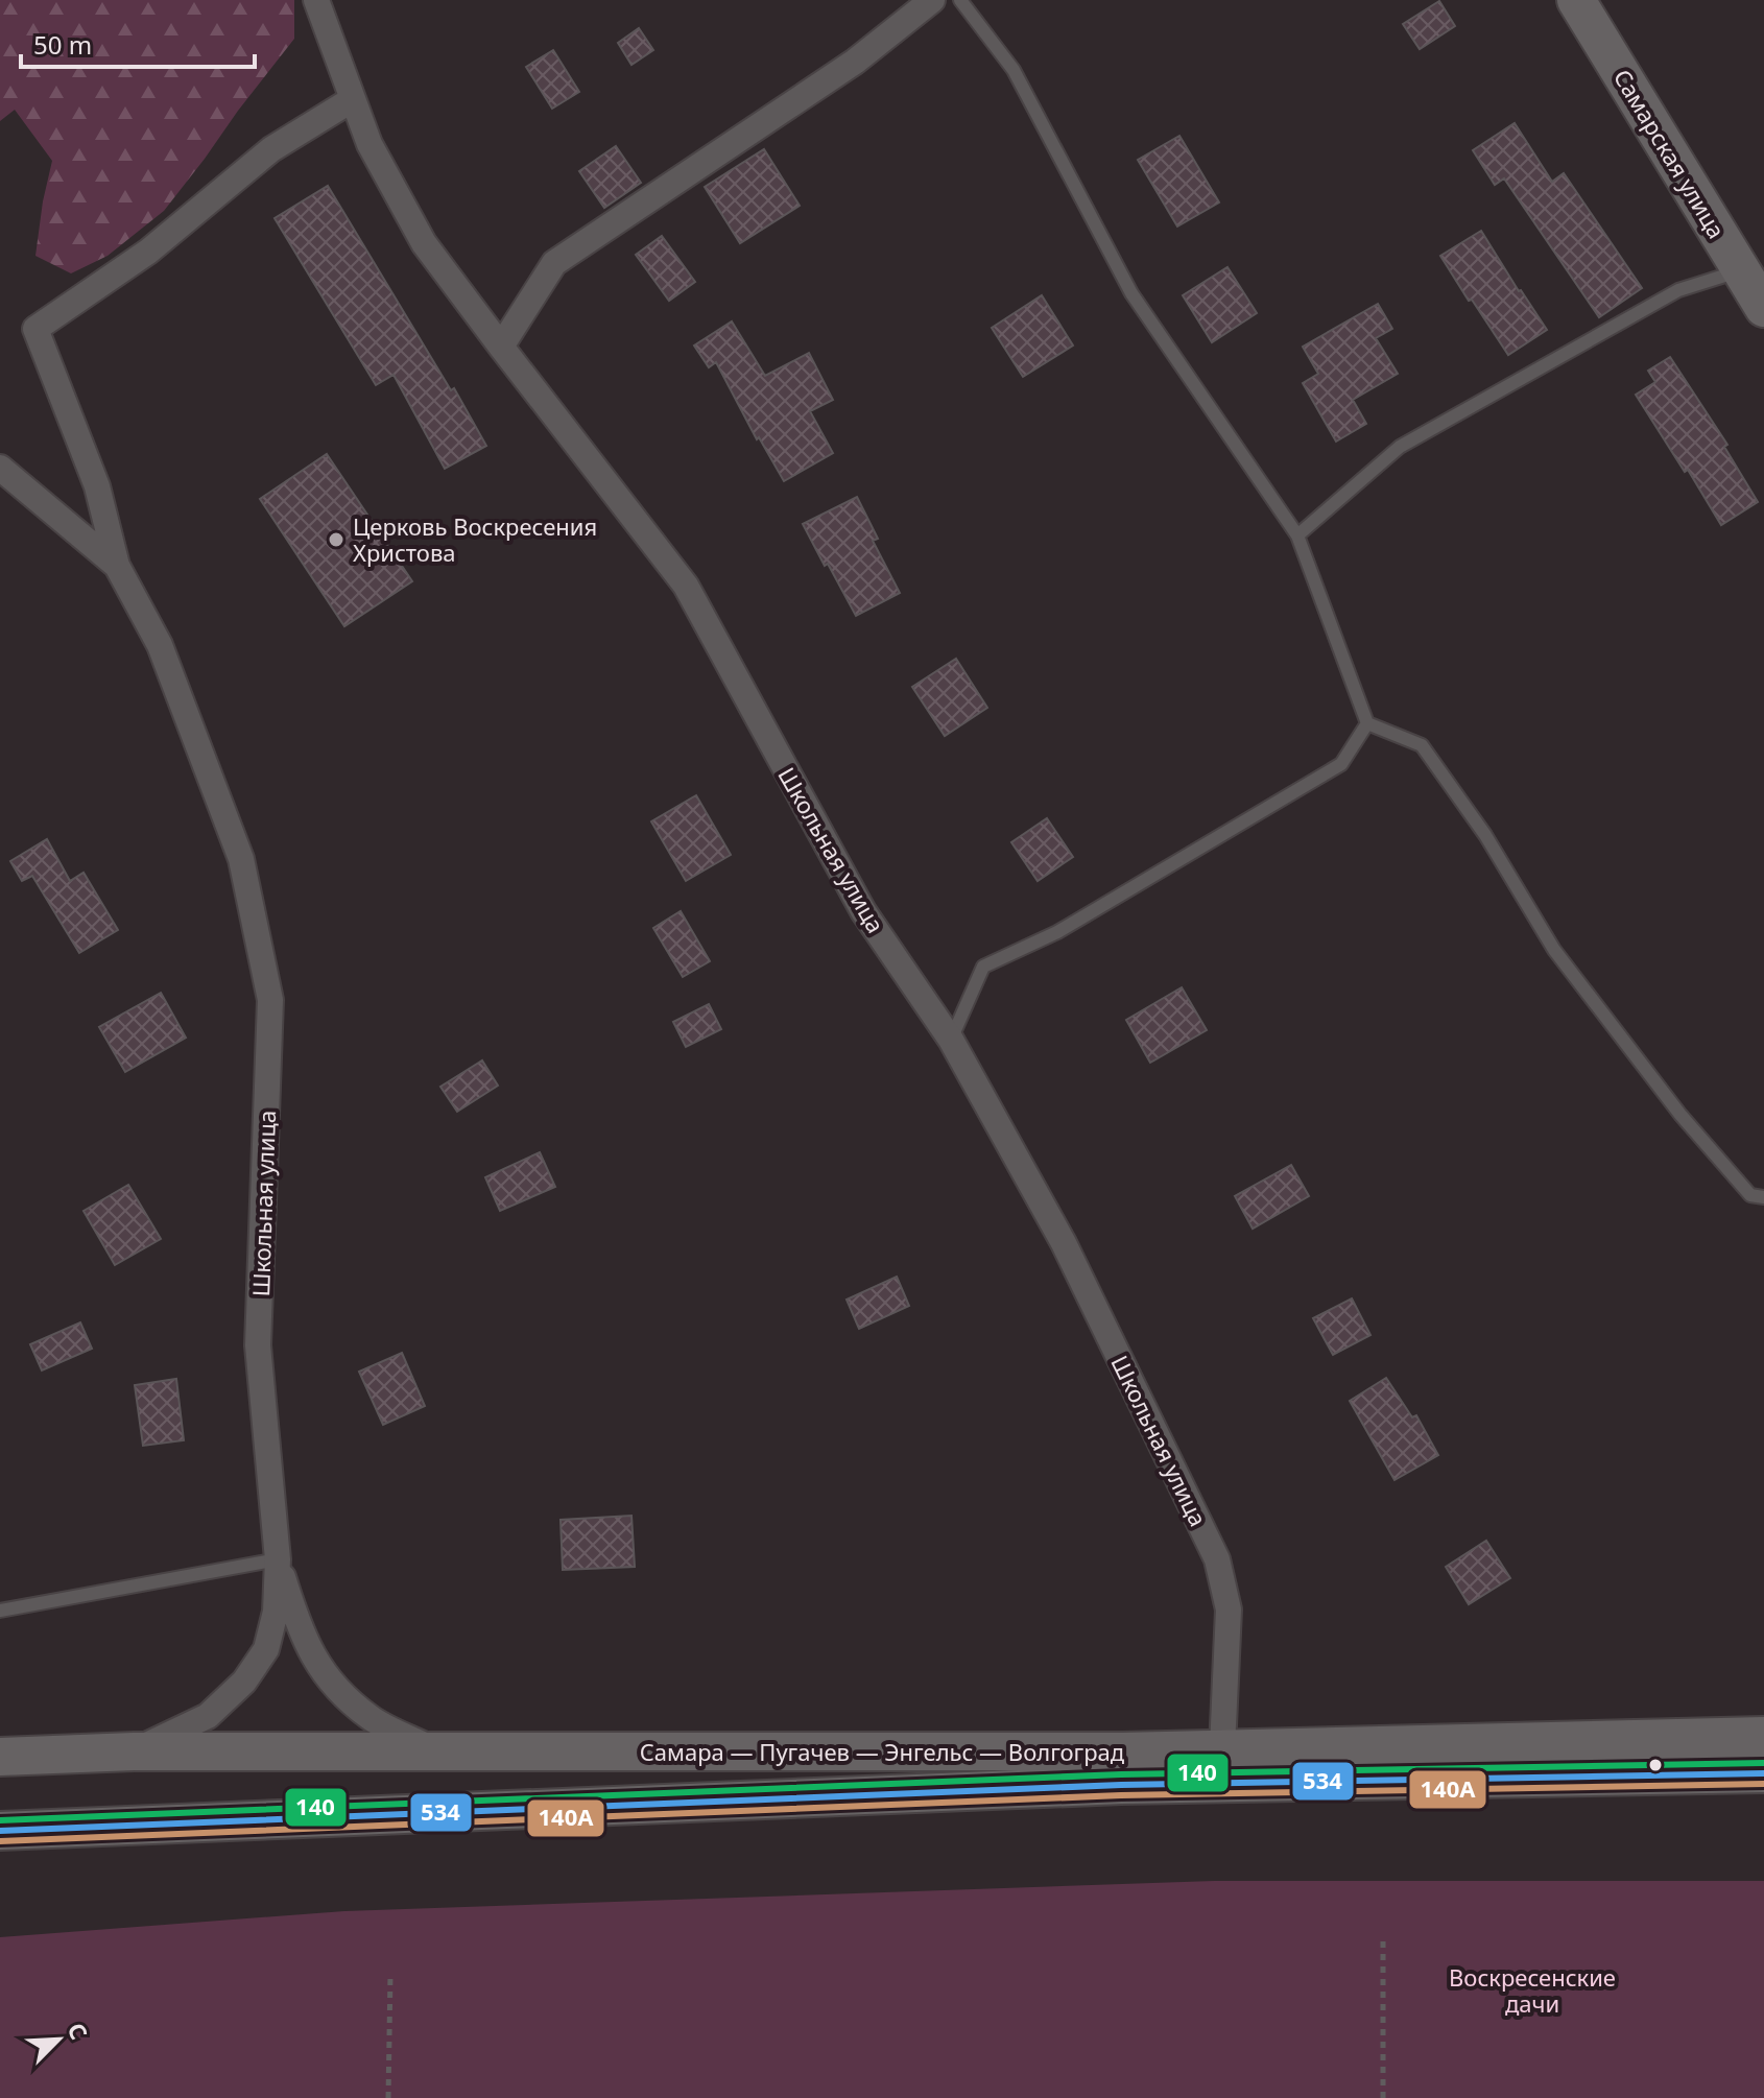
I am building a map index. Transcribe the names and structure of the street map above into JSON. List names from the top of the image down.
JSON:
{
  "streets": {
    "main road": ["Самарская улица", "Самара — Пугачев — Энгельс — Волгоград"],
    "street": ["Школьная улица"]
  },
  "crossings": [
    ["Школьная улица", "Самара — Пугачев — Энгельс — Волгоград"]
  ],
  "parks": ["Воскресенские дачи"],
  "places": ["Церковь Воскресения Христова"],
  "lines": ["transit line 140", "transit line 534", "transit line 140А"],
  "scale_bar": "50 m",
  "north": "top right"
}
